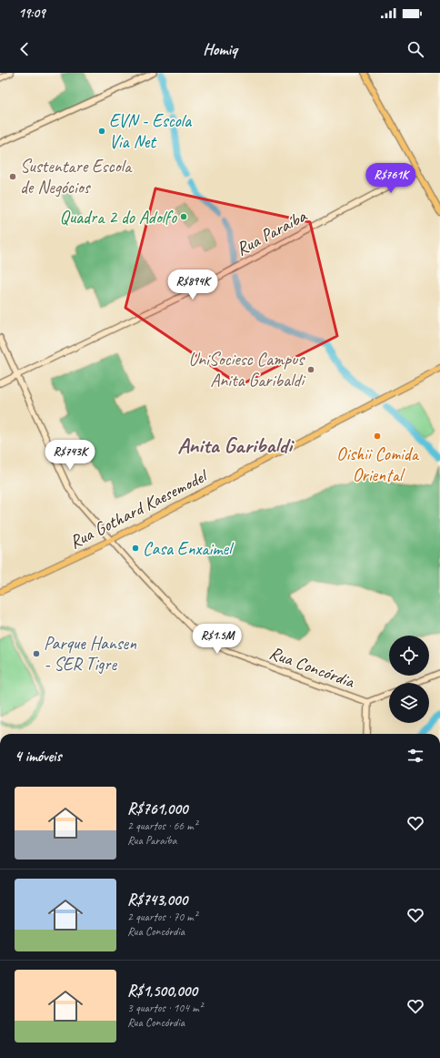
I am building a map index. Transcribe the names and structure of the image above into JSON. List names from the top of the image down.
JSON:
{
  "streets": {
    "main road": ["Rua Gothard Kaesemodel"],
    "street": ["Rua Paraíba", "Rua Concórdia"]
  },
  "crossings": [
    ["Rua Paraíba", "Rua Concórdia"],
    ["Rua Gothard Kaesemodel", "Rua Concórdia"]
  ],
  "districts": ["Anita Garibaldi"],
  "places": [
    "EVN - Escola Via Net",
    "Sustentare Escola de Negócios",
    "Quadra 2 do Adolfo",
    "UniSociesc Campus Anita Garibaldi",
    "Oishii Comida Oriental",
    "Casa Enxaimel",
    "Parque Hansen - SER Tigre"
  ],
  "page": {
    "status": "19:09",
    "header": "Homiq",
    "price": [
      "R$761K",
      "R$894K",
      "R$743K",
      "R$1.5M"
    ],
    "heading": "4 imóveis",
    "list": [
      {
        "name": "R$761,000",
        "note": "2 quartos · 66 m² · Rua Paraíba"
      },
      {
        "name": "R$743,000",
        "note": "2 quartos · 70 m² · Rua Concórdia"
      },
      {
        "name": "R$1,500,000",
        "note": "3 quartos · 104 m² · Rua Concórdia"
      }
    ]
  }
}
